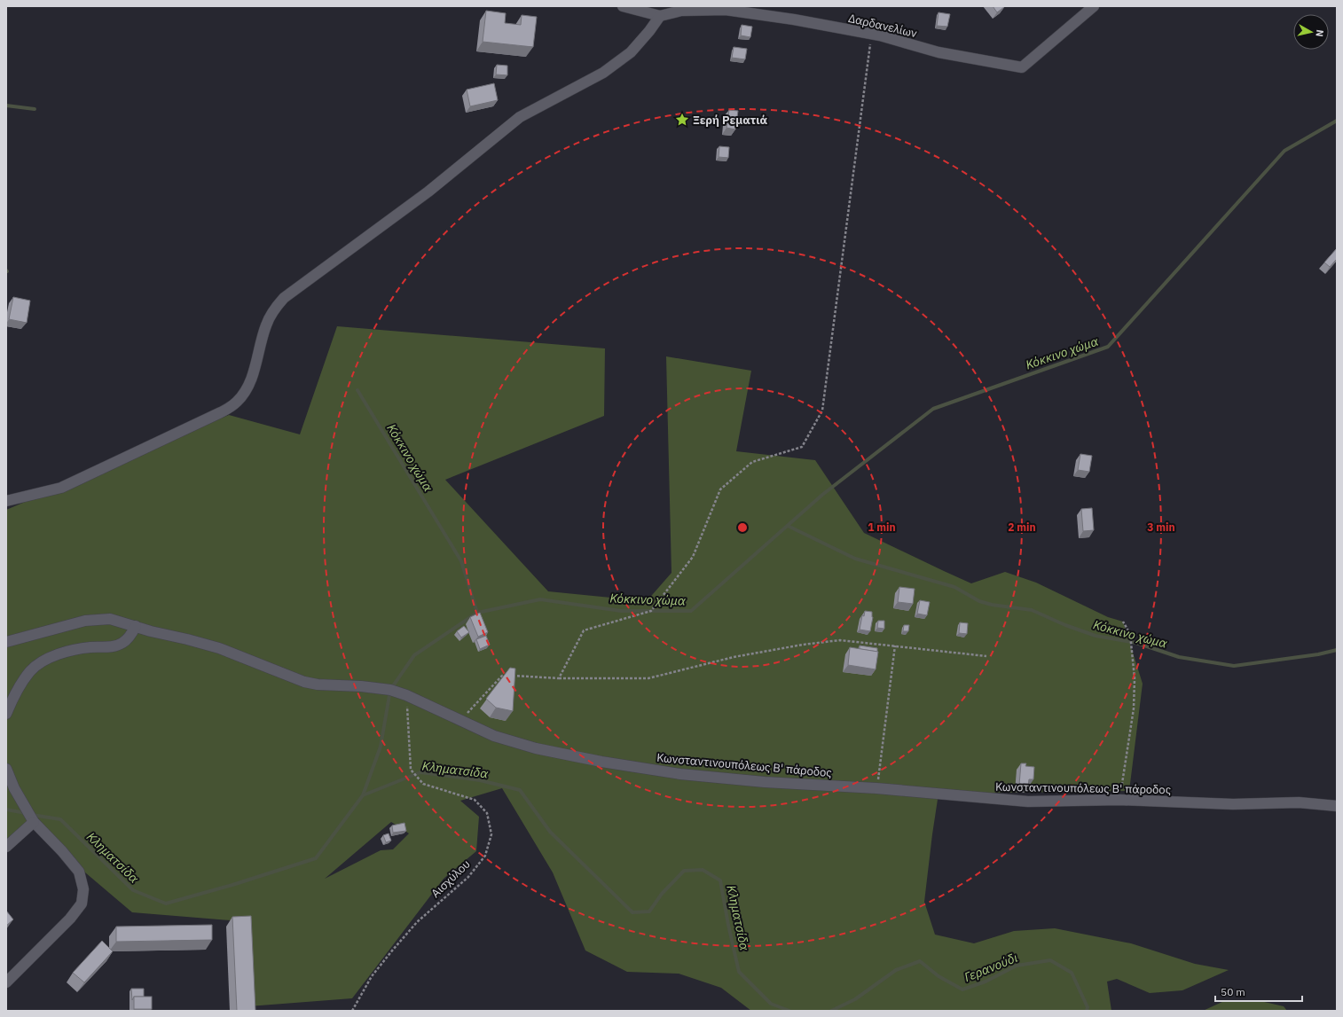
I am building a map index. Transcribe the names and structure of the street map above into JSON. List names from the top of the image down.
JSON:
{
  "streets": {
    "street": ["Δαρδανελίων", "Κωνσταντινουπόλεως Β' πάροδος"],
    "path": ["Αισχύλου"]
  },
  "crossings": [
    ["Κωνσταντινουπόλεως Β' πάροδος", "Αισχύλου"]
  ],
  "water": ["Κόκκινο χώμα", "Κληματσίδα", "Γερανούδι"],
  "places": {
    "place": ["Ξερή Ρεματιά"]
  },
  "scale_bar": "50 m",
  "north": "right",
  "rings": ["1 min", "2 min", "3 min"]
}
